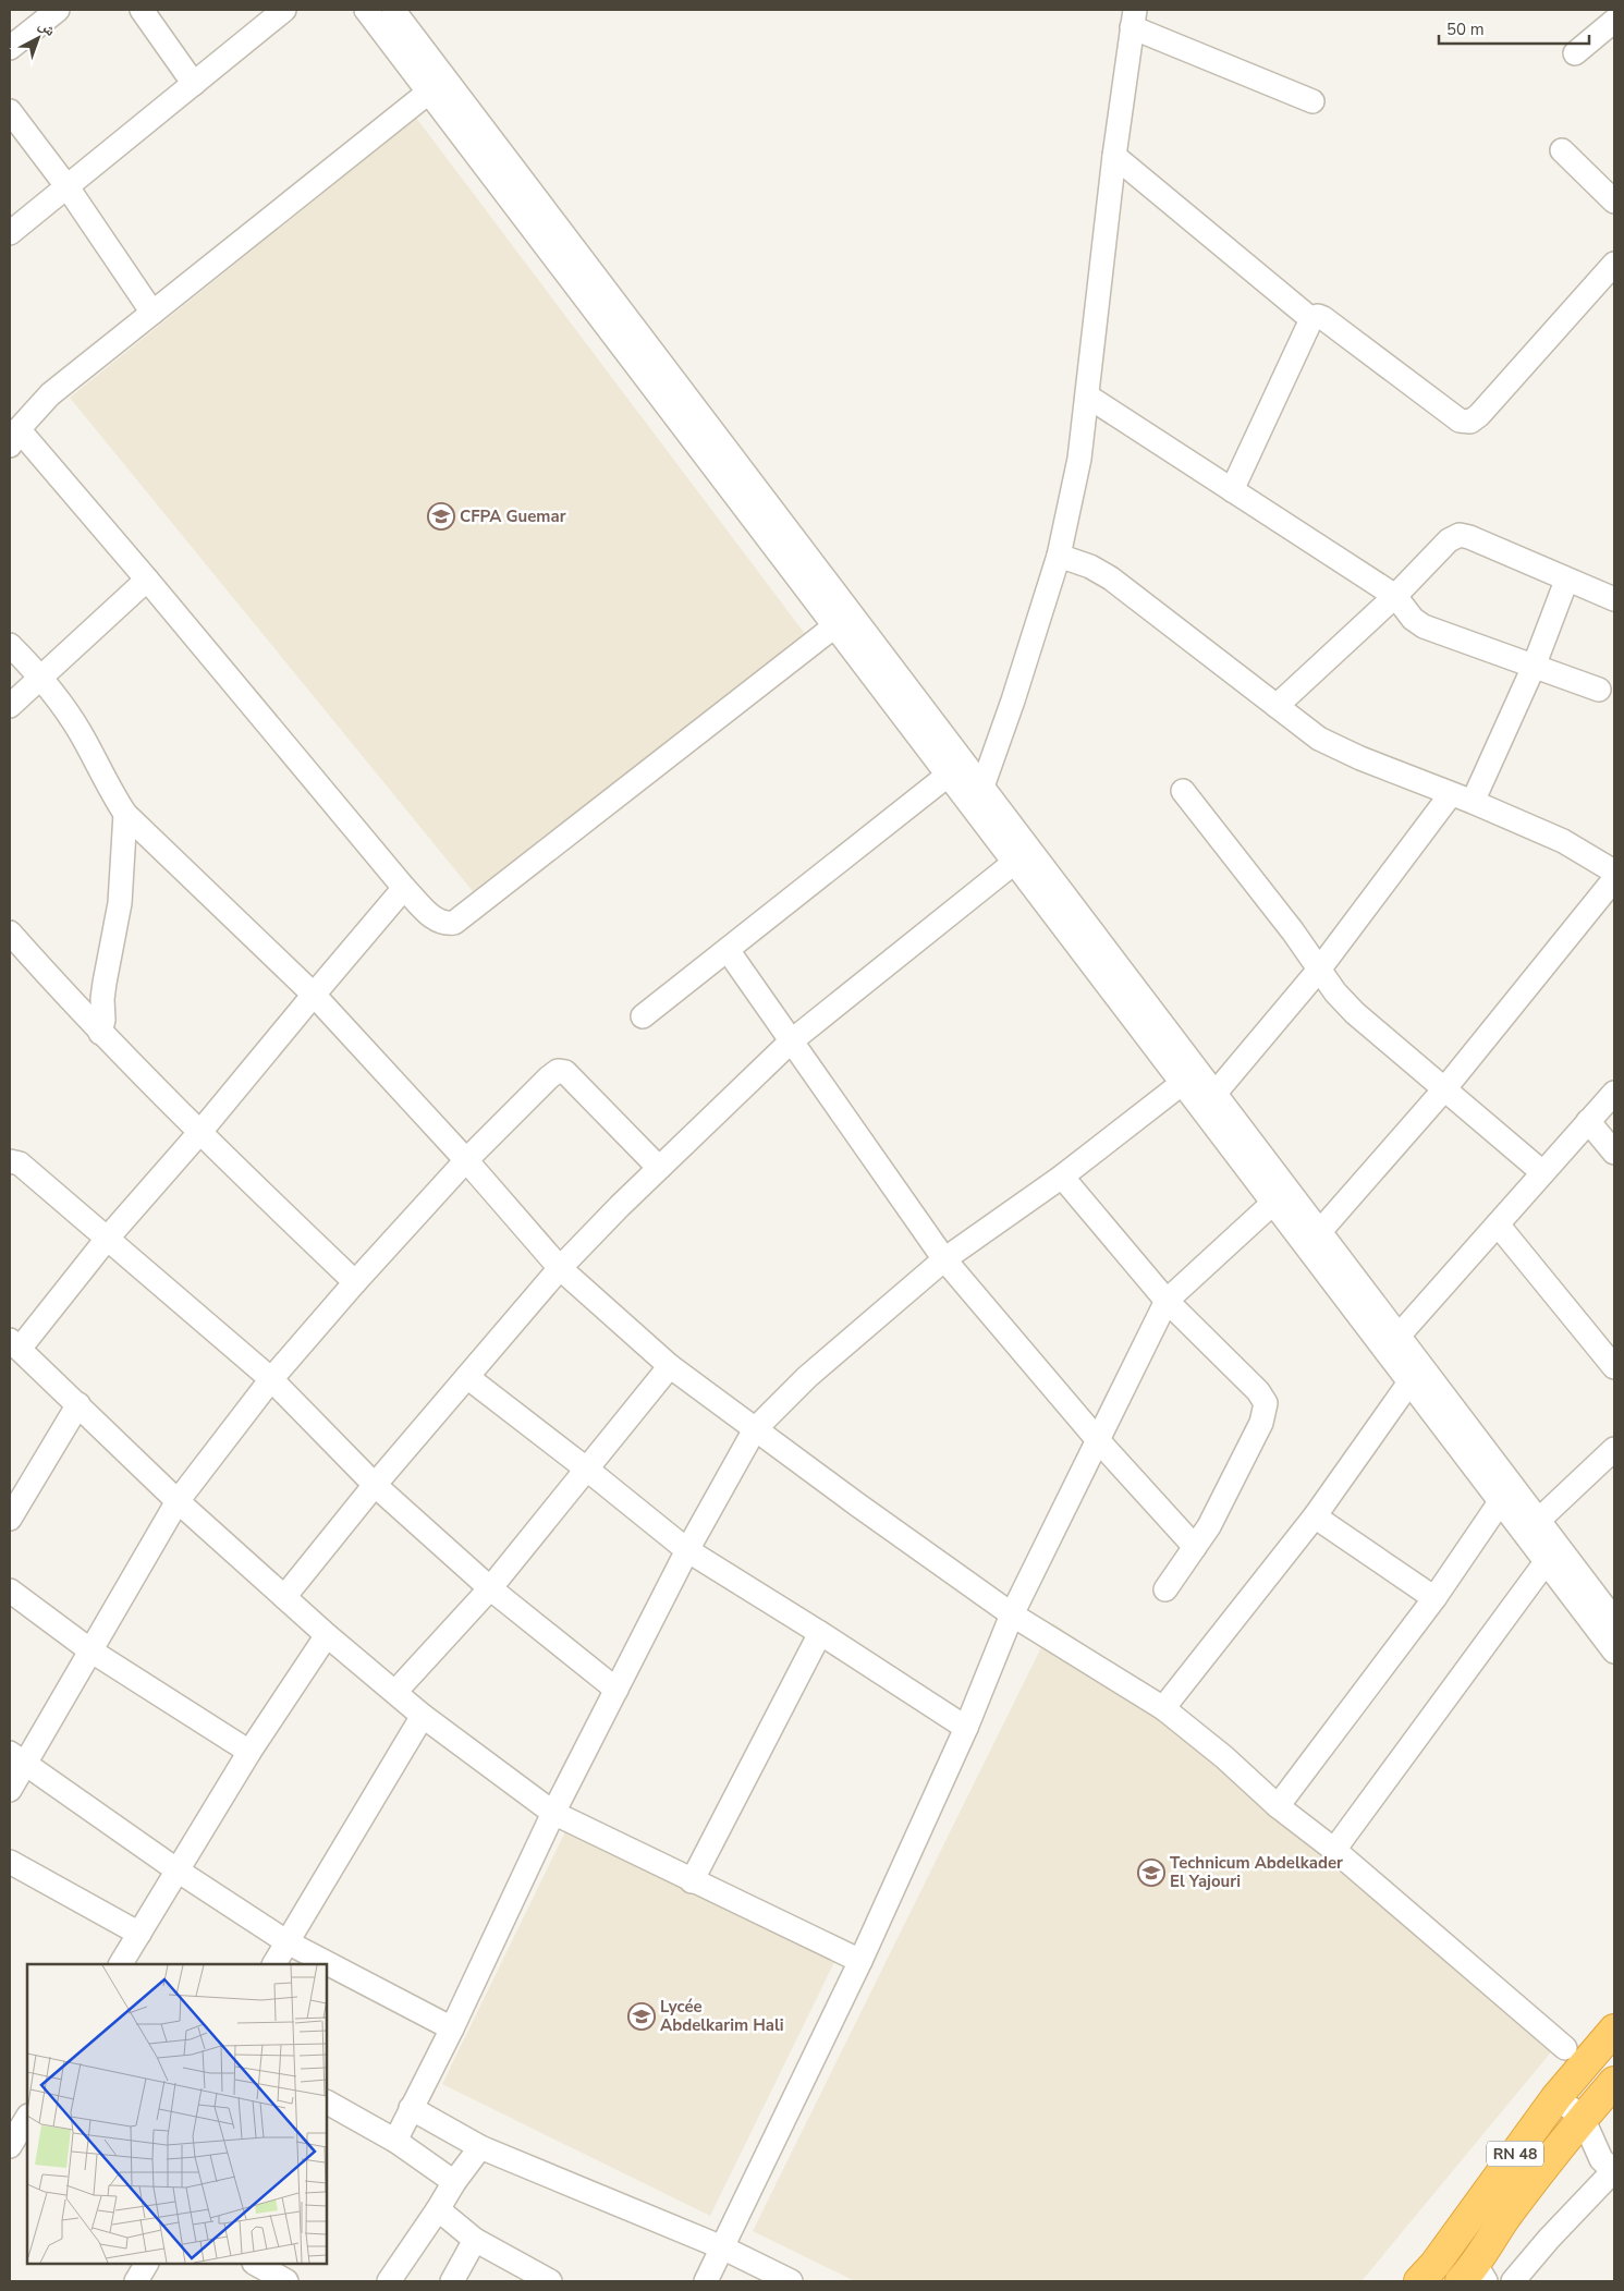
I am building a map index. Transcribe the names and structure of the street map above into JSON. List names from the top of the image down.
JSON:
{
  "streets": {
    "highway": ["RN 48"]
  },
  "places": {
    "school or university": ["CFPA Guemar", "Technicum Abdelkader El Yajouri", "Lycée Abdelkarim Hali"]
  },
  "scale_bar": "50 m",
  "north": "top right"
}
